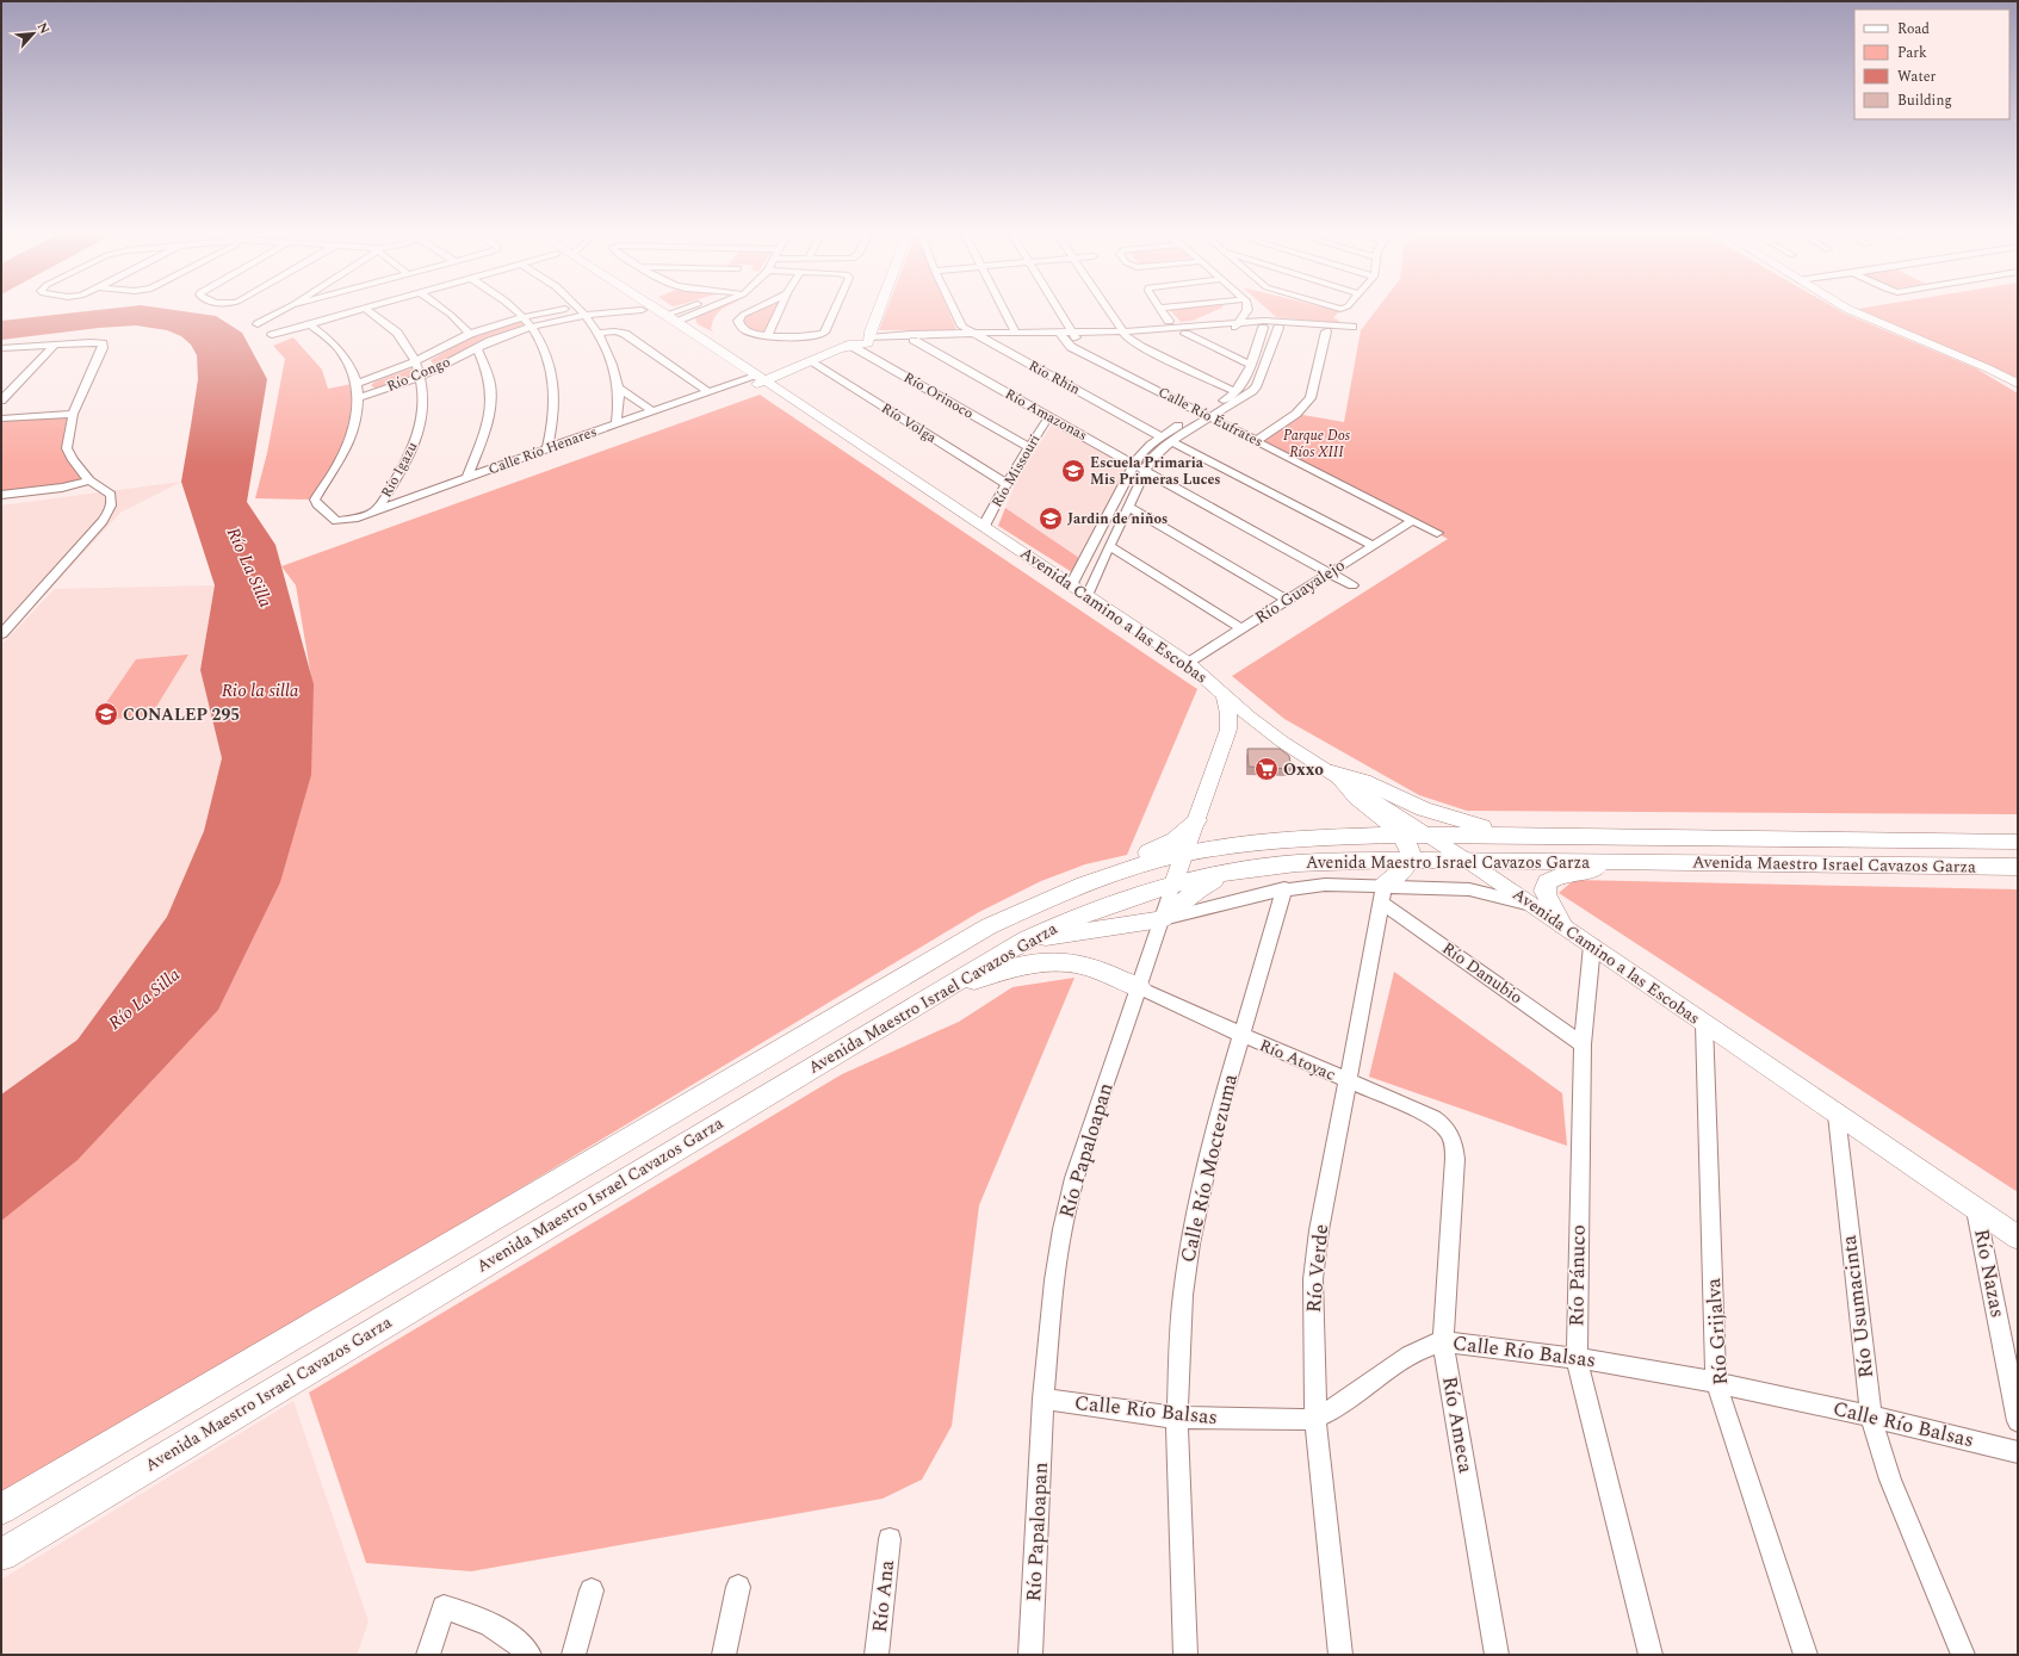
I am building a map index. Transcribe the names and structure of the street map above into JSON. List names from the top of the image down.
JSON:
{
  "streets": {
    "main road": ["Avenida Maestro Israel Cavazos Garza"],
    "street": [
      "Río Congo",
      "Río Rhin",
      "Río Orinoco",
      "Río Amazonas",
      "Calle Río Éufrates",
      "Río Volga",
      "Calle Río Henares",
      "Río Igazu",
      "Río Missouri",
      "Río Guayalejo",
      "Avenida Camino a las Escobas",
      "Río Danubio",
      "Río Atoyac",
      "Río Papaloapan",
      "Calle Río Moctezuma",
      "Río Verde",
      "Río Nazas",
      "Río Pánuco",
      "Río Usumacinta",
      "Río Grijalva",
      "Calle Río Balsas",
      "Río Ameca",
      "Río Ana"
    ]
  },
  "crossings": [
    ["Río Congo", "Calle Río Henares"],
    ["Río Congo", "Río Igazu"],
    ["Río Orinoco", "Río Missouri"],
    ["Río Amazonas", "Río Missouri"],
    ["Río Amazonas", "Río Guayalejo"],
    ["Calle Río Éufrates", "Río Guayalejo"],
    ["Río Volga", "Río Missouri"],
    ["Calle Río Henares", "Río Igazu"],
    ["Calle Río Henares", "Avenida Camino a las Escobas"],
    ["Río Missouri", "Avenida Camino a las Escobas"],
    ["Río Guayalejo", "Avenida Camino a las Escobas"],
    ["Avenida Camino a las Escobas", "Avenida Maestro Israel Cavazos Garza"],
    ["Avenida Camino a las Escobas", "Río Nazas"],
    ["Avenida Camino a las Escobas", "Río Pánuco"],
    ["Avenida Camino a las Escobas", "Río Usumacinta"],
    ["Avenida Camino a las Escobas", "Río Grijalva"],
    ["Avenida Maestro Israel Cavazos Garza", "Río Papaloapan"],
    ["Río Danubio", "Río Verde"],
    ["Río Danubio", "Río Pánuco"],
    ["Río Atoyac", "Río Papaloapan"],
    ["Río Atoyac", "Calle Río Moctezuma"],
    ["Río Atoyac", "Río Verde"],
    ["Río Atoyac", "Río Ameca"],
    ["Río Papaloapan", "Calle Río Balsas"],
    ["Calle Río Moctezuma", "Calle Río Balsas"],
    ["Río Verde", "Calle Río Balsas"],
    ["Río Pánuco", "Calle Río Balsas"],
    ["Río Usumacinta", "Calle Río Balsas"],
    ["Río Grijalva", "Calle Río Balsas"],
    ["Calle Río Balsas", "Río Ameca"]
  ],
  "water": ["Río La Silla", "Rio la silla"],
  "parks": ["Parque Dos Ríos XIII"],
  "places": {
    "school or university": ["Escuela Primaria Mis Primeras Luces", "Jardin de niños", "CONALEP 295"],
    "supermarket": ["Oxxo"]
  },
  "legend": [
    "Road",
    "Park",
    "Water",
    "Building"
  ],
  "north": "top right"
}
